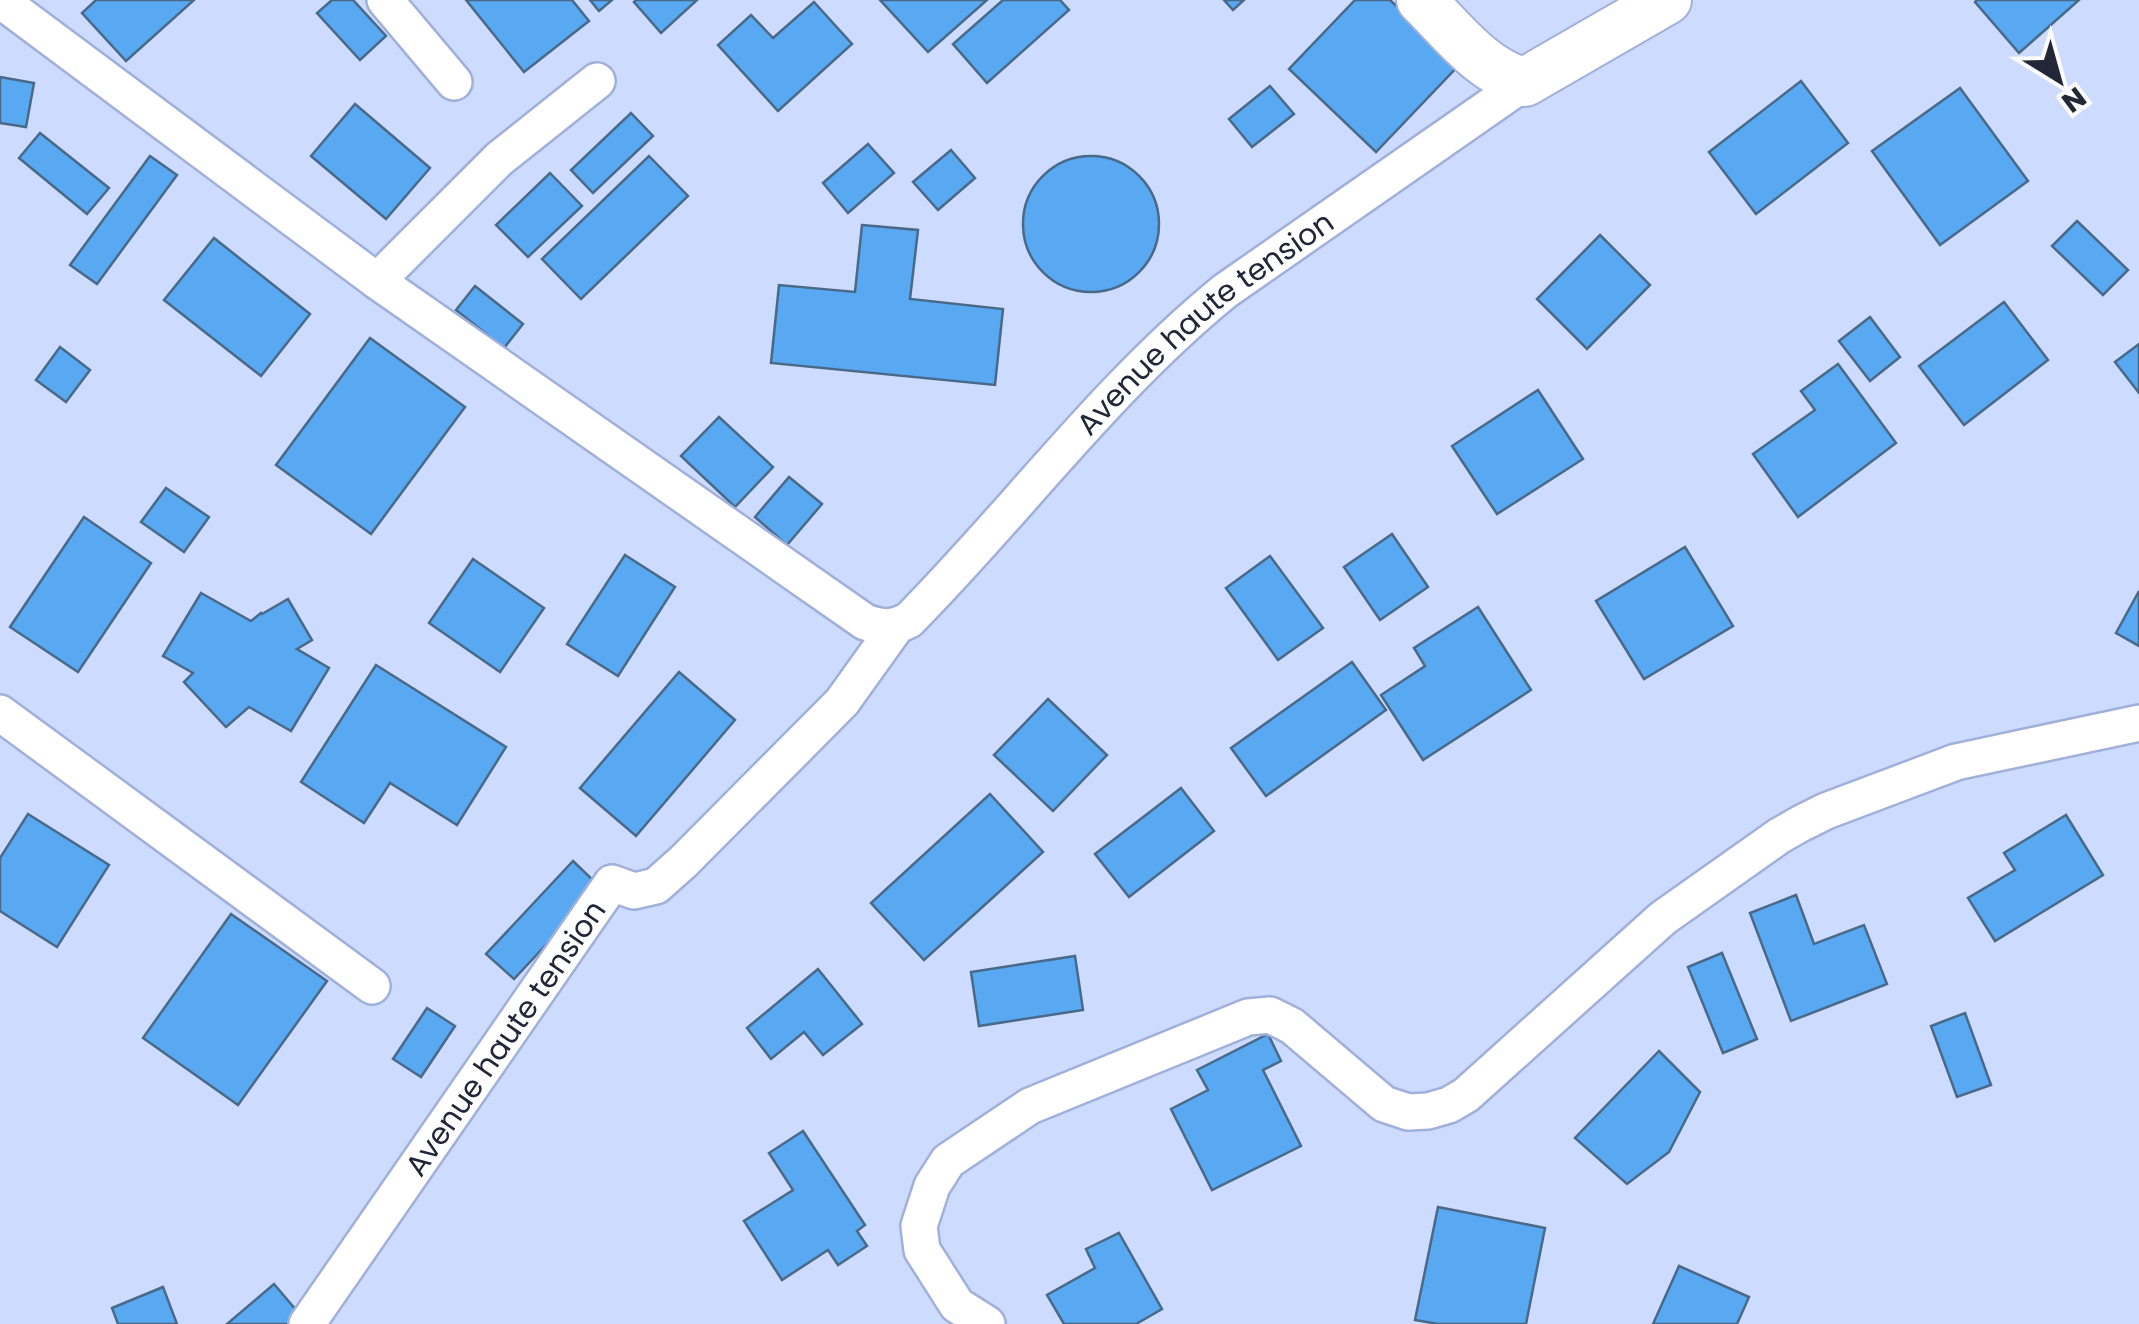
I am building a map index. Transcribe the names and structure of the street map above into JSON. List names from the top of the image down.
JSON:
{
  "streets": {
    "street": ["Avenue haute tension"]
  },
  "north": "bottom right"
}
